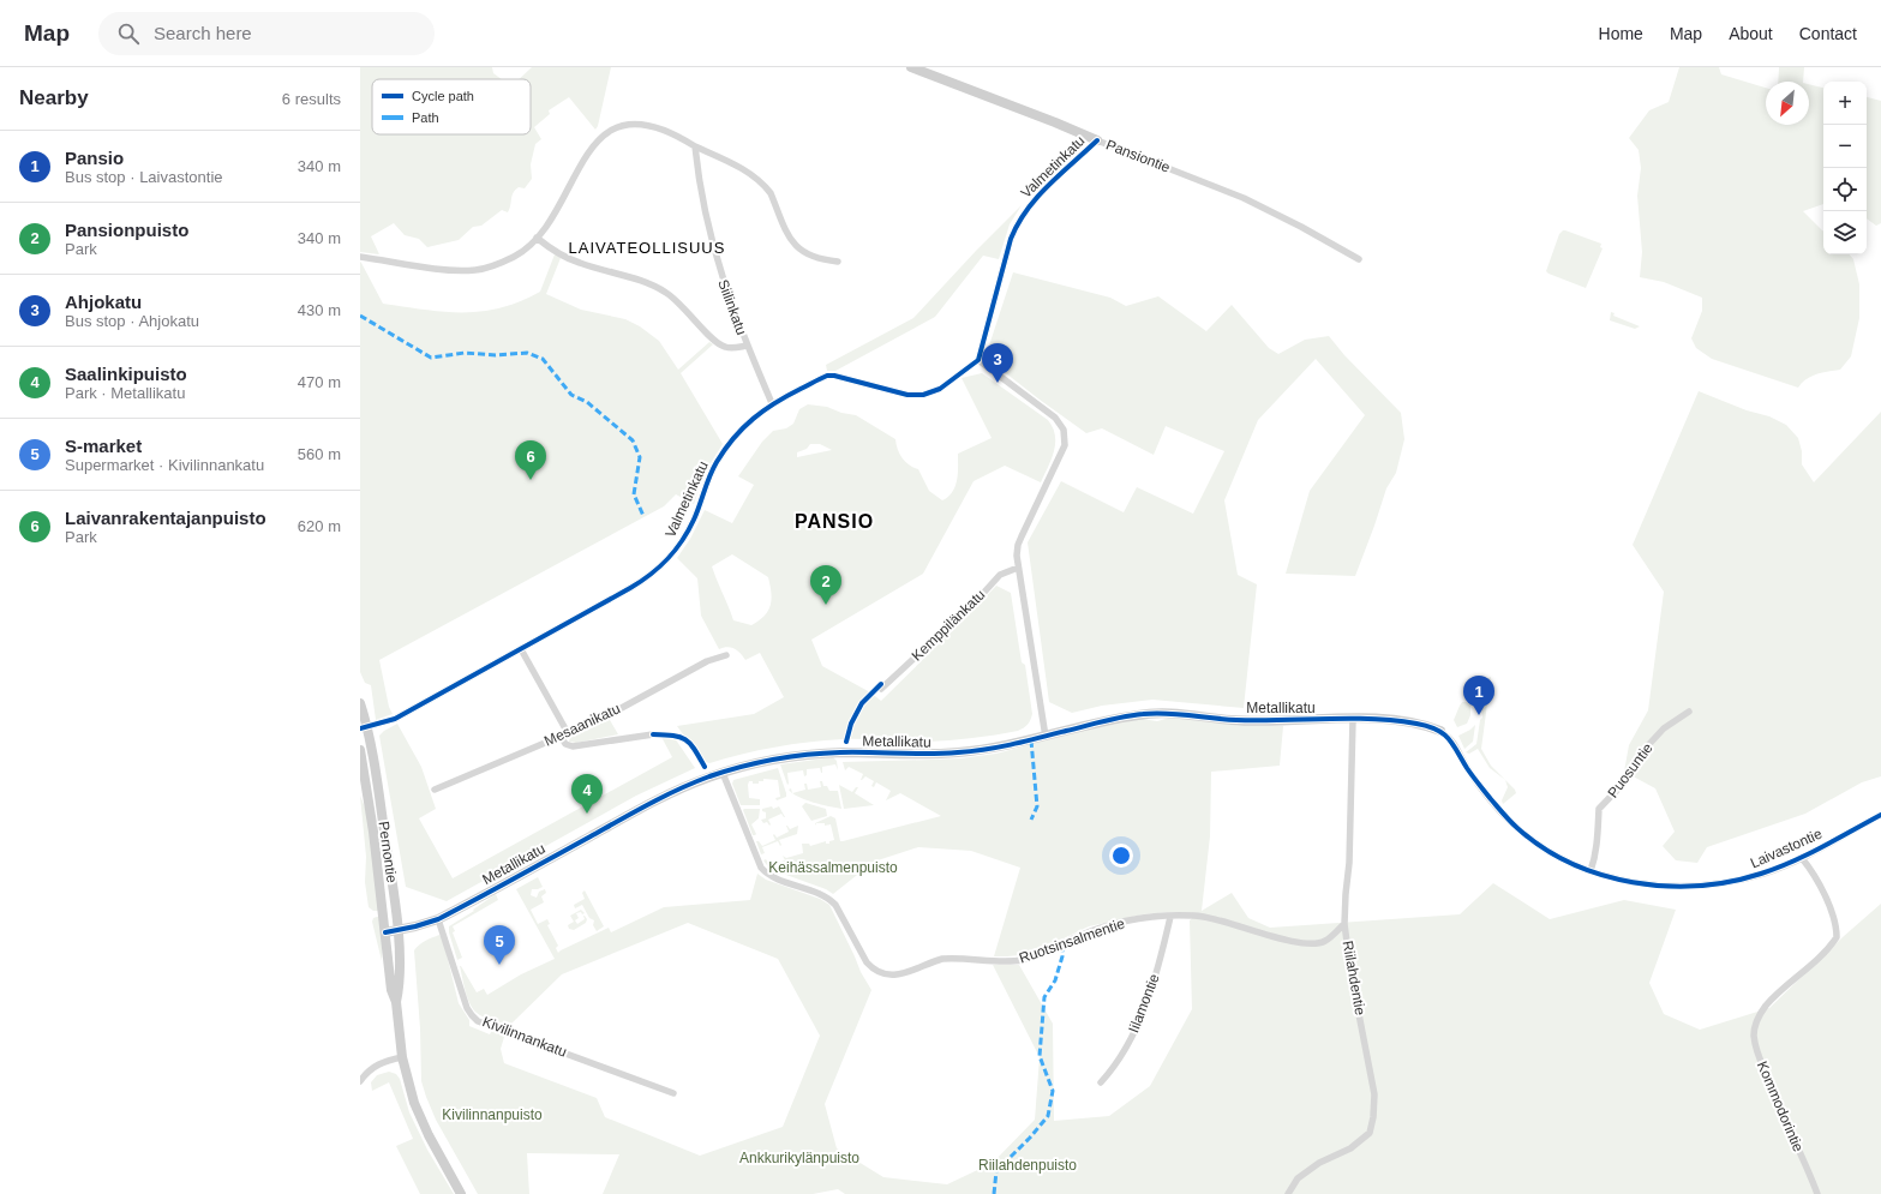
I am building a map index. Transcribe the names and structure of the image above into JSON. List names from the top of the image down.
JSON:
{
  "streets": {
    "street": [
      "Pansiontie",
      "Valmetinkatu",
      "Siilinkatu",
      "Kemppilänkatu",
      "Metallikatu",
      "Mesaanikatu",
      "Puosuntie",
      "Laivastontie",
      "Pernontie",
      "Ruotsinsalmentie",
      "Riilahdentie",
      "Iilamontie",
      "Kivilinnankatu",
      "Kommodorintie"
    ]
  },
  "crossings": [
    ["Pansiontie", "Valmetinkatu"],
    ["Valmetinkatu", "Siilinkatu"],
    ["Valmetinkatu", "Pernontie"],
    ["Metallikatu", "Laivastontie"],
    ["Metallikatu", "Pernontie"],
    ["Metallikatu", "Ruotsinsalmentie"],
    ["Metallikatu", "Riilahdentie"],
    ["Metallikatu", "Kivilinnankatu"],
    ["Puosuntie", "Laivastontie"],
    ["Laivastontie", "Kommodorintie"],
    ["Ruotsinsalmentie", "Riilahdentie"],
    ["Ruotsinsalmentie", "Iilamontie"]
  ],
  "districts": ["LAIVATEOLLISUUS", "PANSIO"],
  "parks": [
    "Keihässalmenpuisto",
    "Kivilinnanpuisto",
    "Ankkurikylänpuisto",
    "Riilahdenpuisto"
  ],
  "legend": ["Cycle path", "Path"],
  "north": "bottom left",
  "page": {
    "header": "Map",
    "search": "Search here",
    "nav": [
      "Home",
      "Map",
      "About",
      "Contact"
    ],
    "heading": ["Nearby", "6 results"],
    "map_buttons": ["+", "−"],
    "list": [
      {
        "mark": "1",
        "name": "Pansio",
        "note": "Bus stop · Laivastontie",
        "value": "340 m"
      },
      {
        "mark": "2",
        "name": "Pansionpuisto",
        "note": "Park",
        "value": "340 m"
      },
      {
        "mark": "3",
        "name": "Ahjokatu",
        "note": "Bus stop · Ahjokatu",
        "value": "430 m"
      },
      {
        "mark": "4",
        "name": "Saalinkipuisto",
        "note": "Park · Metallikatu",
        "value": "470 m"
      },
      {
        "mark": "5",
        "name": "S-market",
        "note": "Supermarket · Kivilinnankatu",
        "value": "560 m"
      },
      {
        "mark": "6",
        "name": "Laivanrakentajanpuisto",
        "note": "Park",
        "value": "620 m"
      }
    ],
    "pins": [
      "3",
      "6",
      "2",
      "1",
      "4",
      "5"
    ]
  }
}
